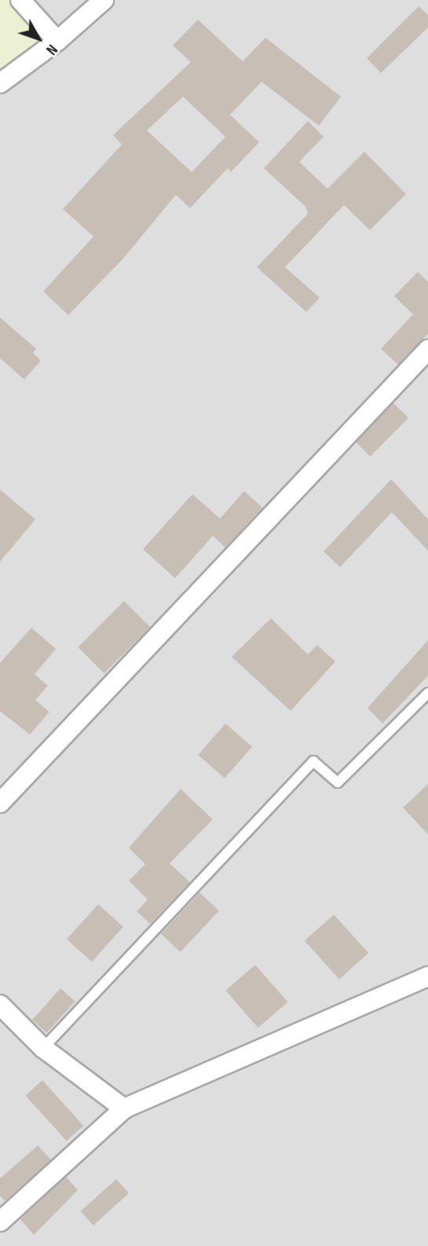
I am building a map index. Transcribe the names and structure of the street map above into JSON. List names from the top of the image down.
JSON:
{
  "north": "bottom right"
}
